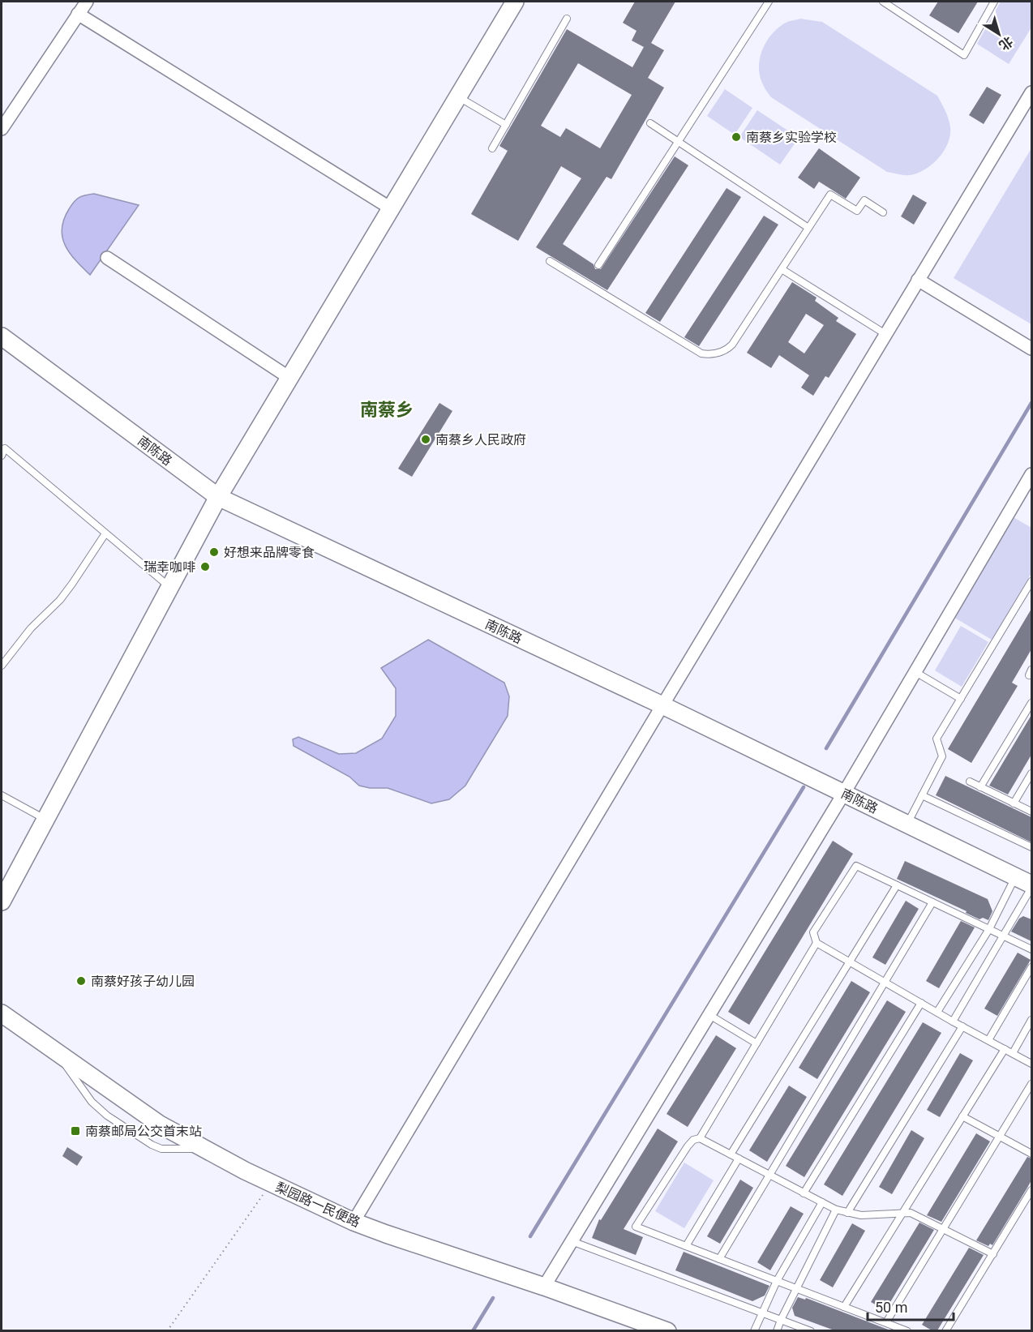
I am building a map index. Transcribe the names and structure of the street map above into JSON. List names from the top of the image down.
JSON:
{
  "streets": {
    "street": ["南陈路", "梨园路一民便路"]
  },
  "districts": ["南蔡乡"],
  "places": {
    "other": [
      "南蔡乡实验学校",
      "南蔡乡人民政府",
      "好想来品牌零食",
      "瑞幸咖啡",
      "南蔡好孩子幼儿园"
    ],
    "transit": ["南蔡邮局公交首末站"]
  },
  "scale_bar": "50 m",
  "north": "bottom right"
}
